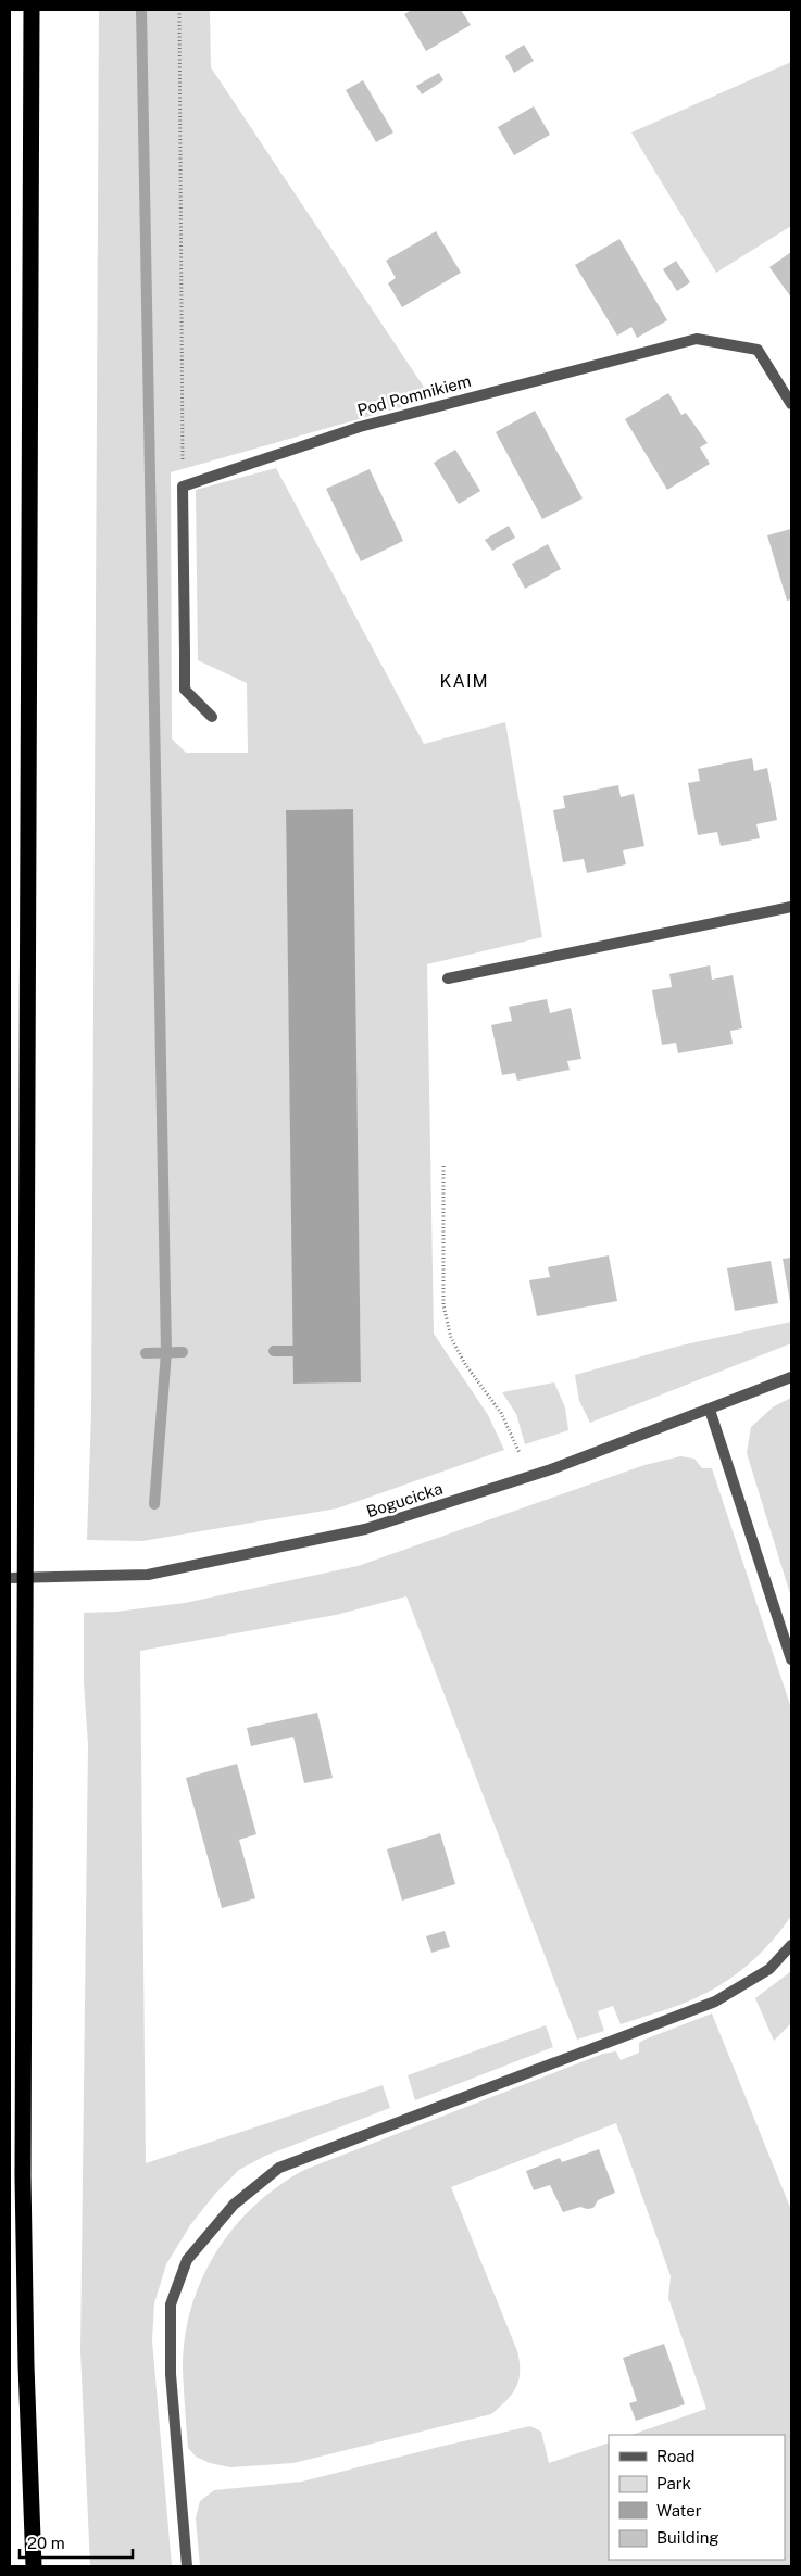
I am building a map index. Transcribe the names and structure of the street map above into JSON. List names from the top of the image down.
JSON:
{
  "streets": {
    "street": ["Pod Pomnikiem", "Bogucicka"]
  },
  "districts": ["KAIM"],
  "legend": [
    "Road",
    "Park",
    "Water",
    "Building"
  ],
  "scale_bar": "20 m"
}
